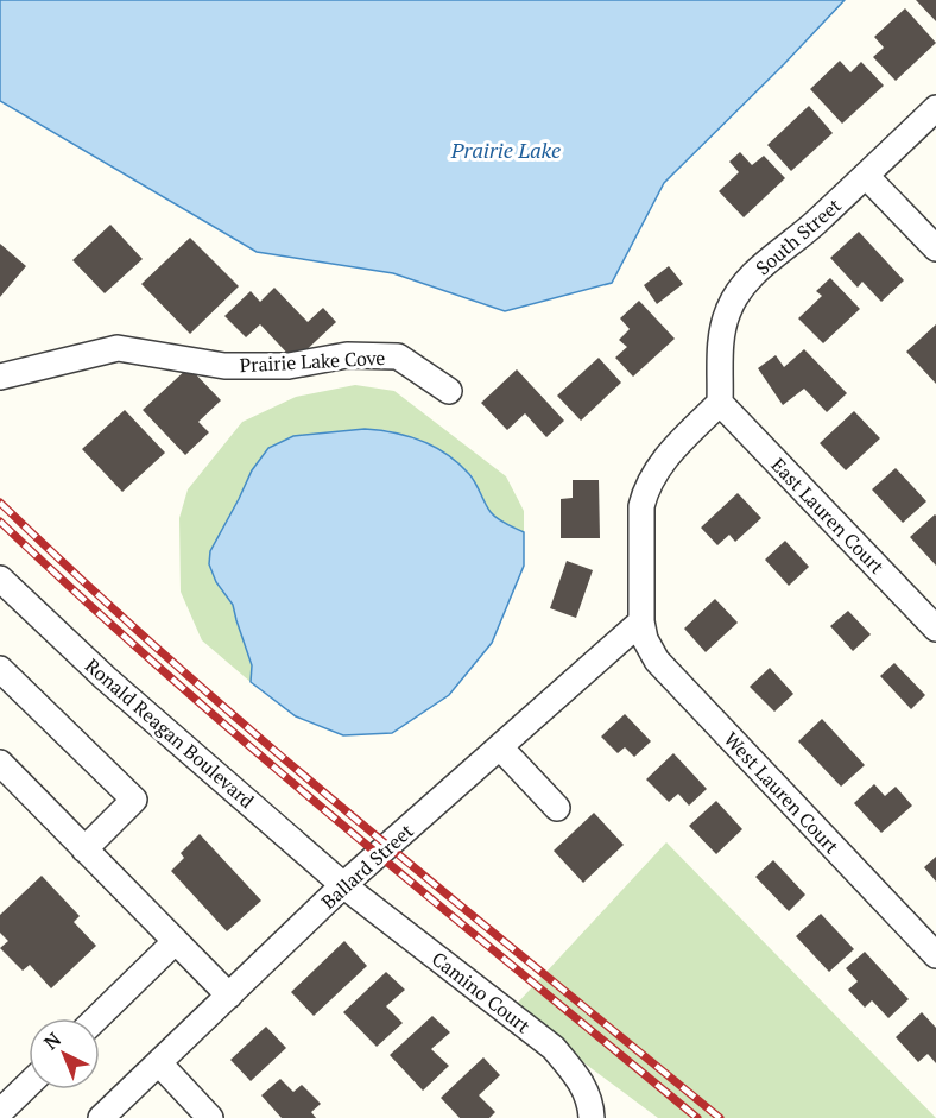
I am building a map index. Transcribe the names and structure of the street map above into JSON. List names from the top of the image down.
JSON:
{
  "streets": {
    "street": [
      "South Street",
      "Prairie Lake Cove",
      "East Lauren Court",
      "Ronald Reagan Boulevard",
      "West Lauren Court",
      "Ballard Street",
      "Camino Court"
    ]
  },
  "crossings": [
    ["South Street", "East Lauren Court"],
    ["Ronald Reagan Boulevard", "Ballard Street"],
    ["Ronald Reagan Boulevard", "Camino Court"],
    ["West Lauren Court", "Ballard Street"],
    ["Ballard Street", "Camino Court"]
  ],
  "water": ["Prairie Lake"],
  "north": "top left"
}
